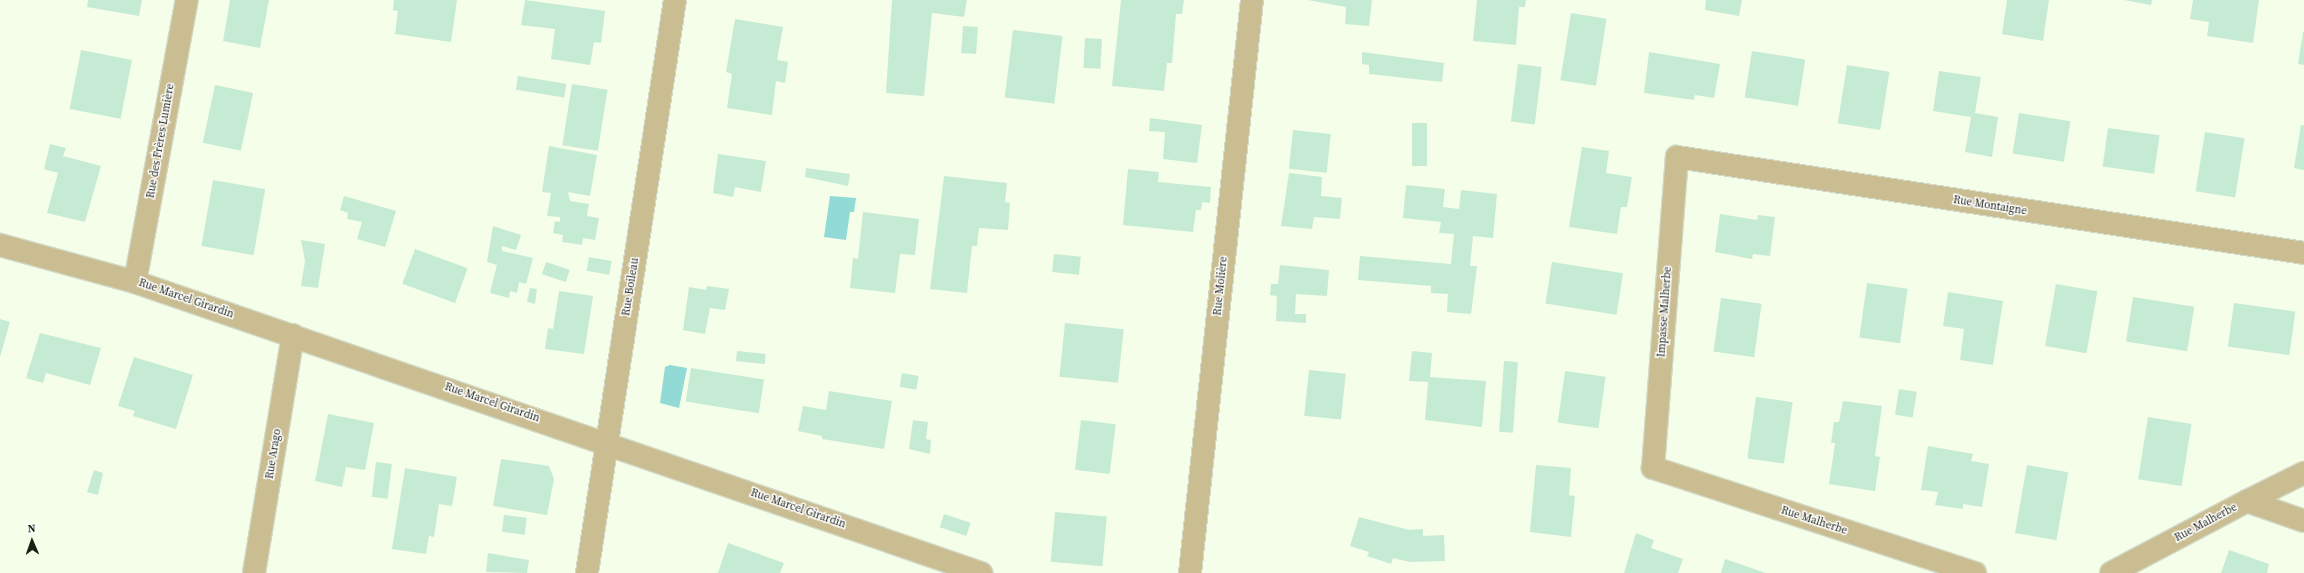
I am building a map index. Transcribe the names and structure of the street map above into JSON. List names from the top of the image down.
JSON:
{
  "streets": {
    "street": [
      "Rue des Frères Lumière",
      "Rue Montaigne",
      "Rue Molière",
      "Rue Boileau",
      "Rue Marcel Girardin",
      "Impasse Malherbe",
      "Rue Arago",
      "Rue Malherbe"
    ]
  },
  "crossings": [
    ["Rue des Frères Lumière", "Rue Marcel Girardin"],
    ["Rue Montaigne", "Impasse Malherbe"],
    ["Rue Boileau", "Rue Marcel Girardin"],
    ["Rue Marcel Girardin", "Rue Arago"],
    ["Impasse Malherbe", "Rue Malherbe"]
  ],
  "north": "top"
}
